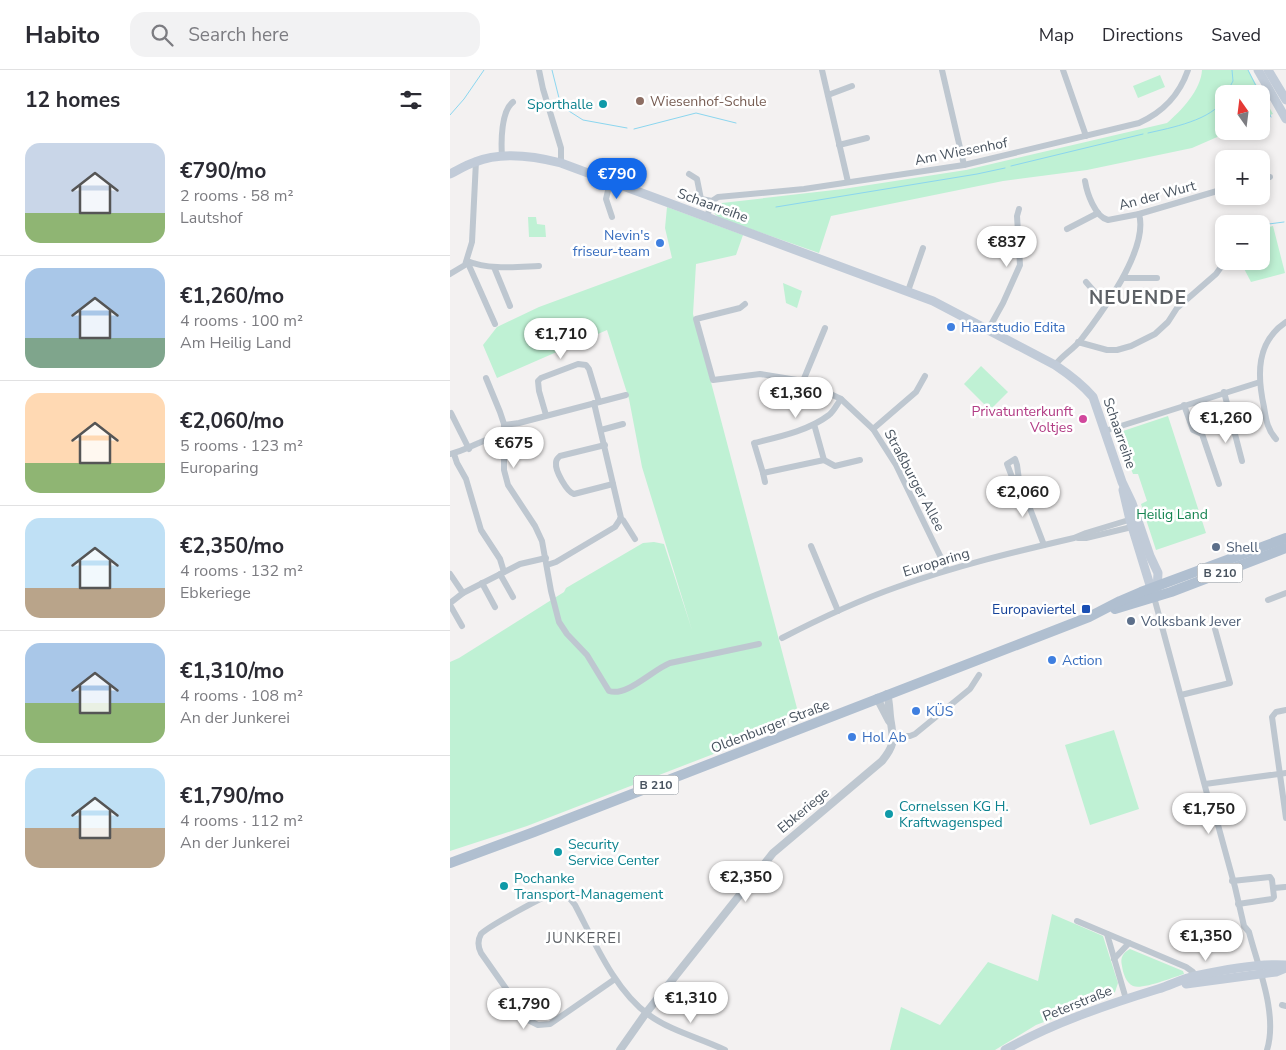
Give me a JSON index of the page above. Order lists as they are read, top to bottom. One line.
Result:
{"streets":{"main road":["Schaarreihe","B 210","Oldenburger Straße","Peterstraße"],"street":["Am Wiesenhof","An der Wurt","Straßburger Allee","Europaring","Ebkeriege"]},"crossings":[["Schaarreihe","Europaring"],["Schaarreihe","B 210"],["Schaarreihe","Oldenburger Straße"],["Straßburger Allee","Europaring"],["B 210","Oldenburger Straße"]],"districts":["NEUENDE","JUNKEREI"],"parks":["Heilig Land"],"places":{"other":["Wiesenhof-Schule","Sporthalle","Nevin's friseur-team","Haarstudio Edita","Privatunterkunft Voltjes","Shell","Volksbank Jever","Action","KÜS","Hol Ab","Cornelssen KG H. Kraftwagensped","Security Service Center","Pochanke Transport-Management"],"transit":["Europaviertel"]},"north":"top","page":{"header":"Habito","search":"Search here","nav":["Map","Directions","Saved"],"heading":"12 homes","map_buttons":["+","−"],"list":[{"name":"€790/mo","note":"2 rooms · 58 m² · Lautshof"},{"name":"€1,260/mo","note":"4 rooms · 100 m² · Am Heilig Land"},{"name":"€2,060/mo","note":"5 rooms · 123 m² · Europaring"},{"name":"€2,350/mo","note":"4 rooms · 132 m² · Ebkeriege"},{"name":"€1,310/mo","note":"4 rooms · 108 m² · An der Junkerei"},{"name":"€1,790/mo","note":"4 rooms · 112 m² · An der Junkerei"}],"price":["€790","€837","€1,710","€1,360","€1,260","€675","€2,060","€1,750","€2,350","€1,350","€1,310","€1,790"]}}
